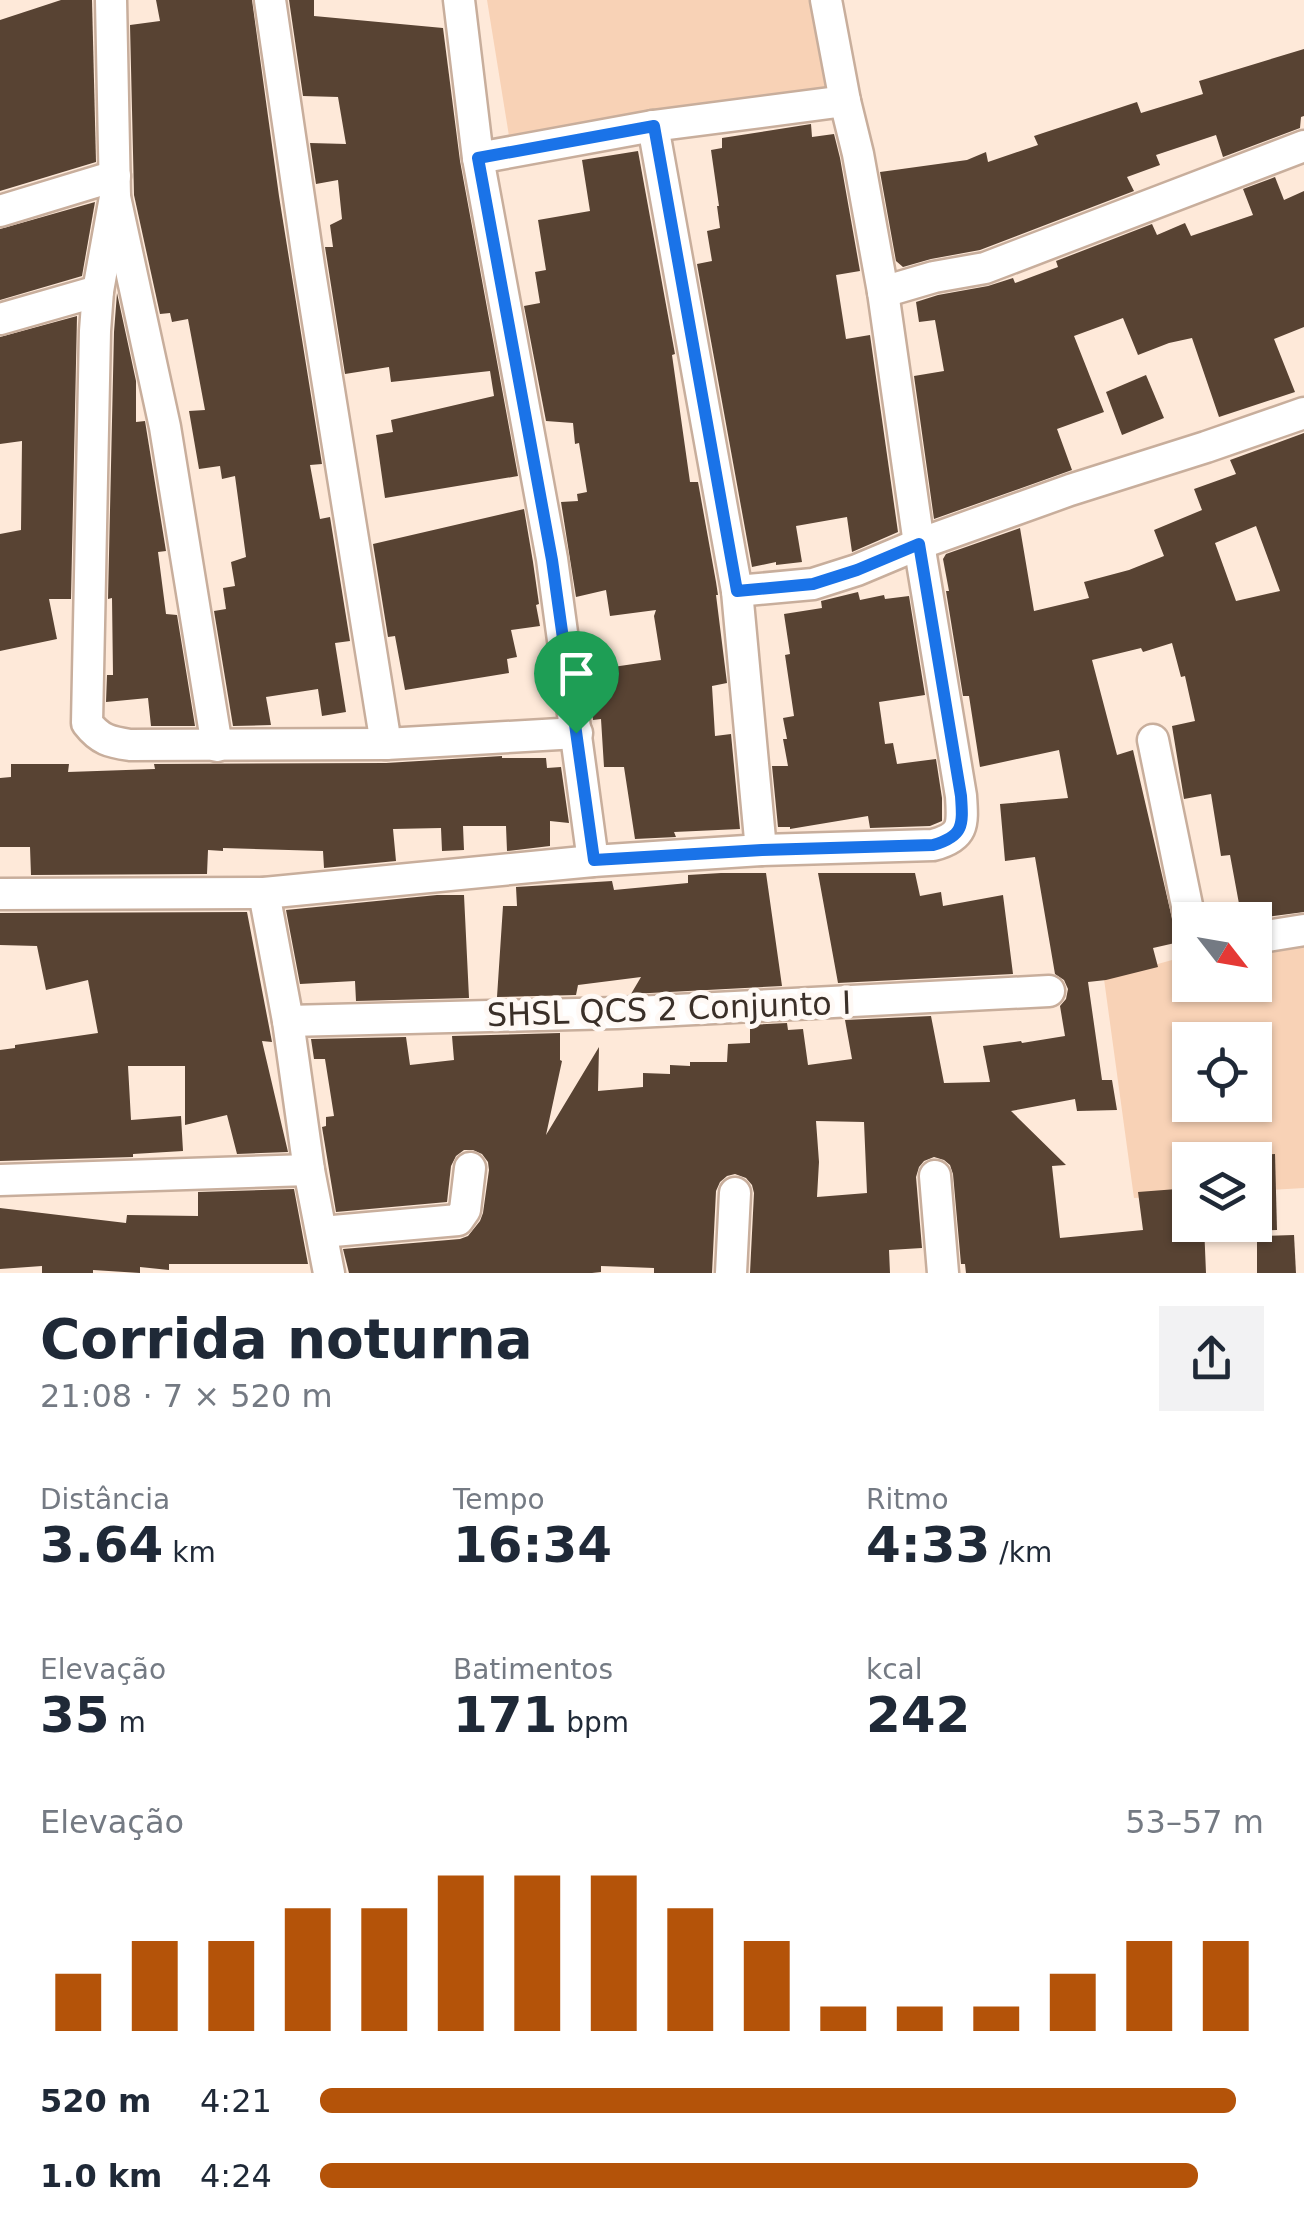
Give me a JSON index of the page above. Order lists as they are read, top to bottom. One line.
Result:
{"streets":{"street":["SHSL QCS 2 Conjunto I"]},"north":"bottom right","page":{"heading":["Corrida noturna","21:08 · 7 × 520 m"],"stats":[["Distância","3.64 km"],["Tempo","16:34"],["Ritmo","4:33 /km"],["Elevação","35 m"],["Batimentos","171 bpm"],["kcal","242"]],"chart":["Elevação","53–57 m"],"list":[{"name":"520 m","note":"4:21"},{"name":"1.0 km","note":"4:24"}]}}
